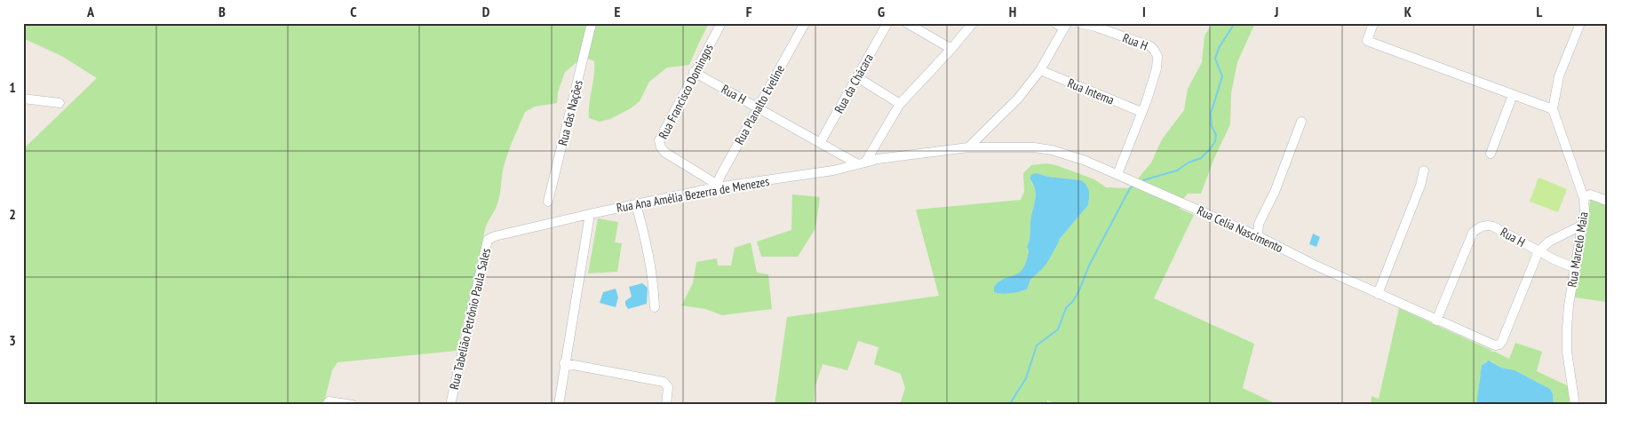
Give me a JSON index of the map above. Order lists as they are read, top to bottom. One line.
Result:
{"streets":{"street":["Rua H","Rua da Chácara","Rua Francisco Domingos","Rua Intema","Rua Planalto Eveline","Rua das Nações","Rua Ana Amélia Bezerra de Menezes","Rua Celia Nascimento","Rua Marcelo Maia","Rua Tabelião Petrônio Paula Sales"]},"crossings":[["Rua H","Rua da Chácara"],["Rua H","Rua Francisco Domingos"],["Rua H","Rua Intema"],["Rua H","Rua Planalto Eveline"],["Rua H","Rua Ana Amélia Bezerra de Menezes"],["Rua H","Rua Celia Nascimento"],["Rua H","Rua Marcelo Maia"],["Rua Francisco Domingos","Rua Planalto Eveline"],["Rua Francisco Domingos","Rua Ana Amélia Bezerra de Menezes"],["Rua Planalto Eveline","Rua Ana Amélia Bezerra de Menezes"],["Rua Ana Amélia Bezerra de Menezes","Rua Celia Nascimento"],["Rua Ana Amélia Bezerra de Menezes","Rua Tabelião Petrônio Paula Sales"]],"grid":{"columns":["A","B","C","D","E","F","G","H","I","J","K","L"],"rows":["1","2","3"]}}
